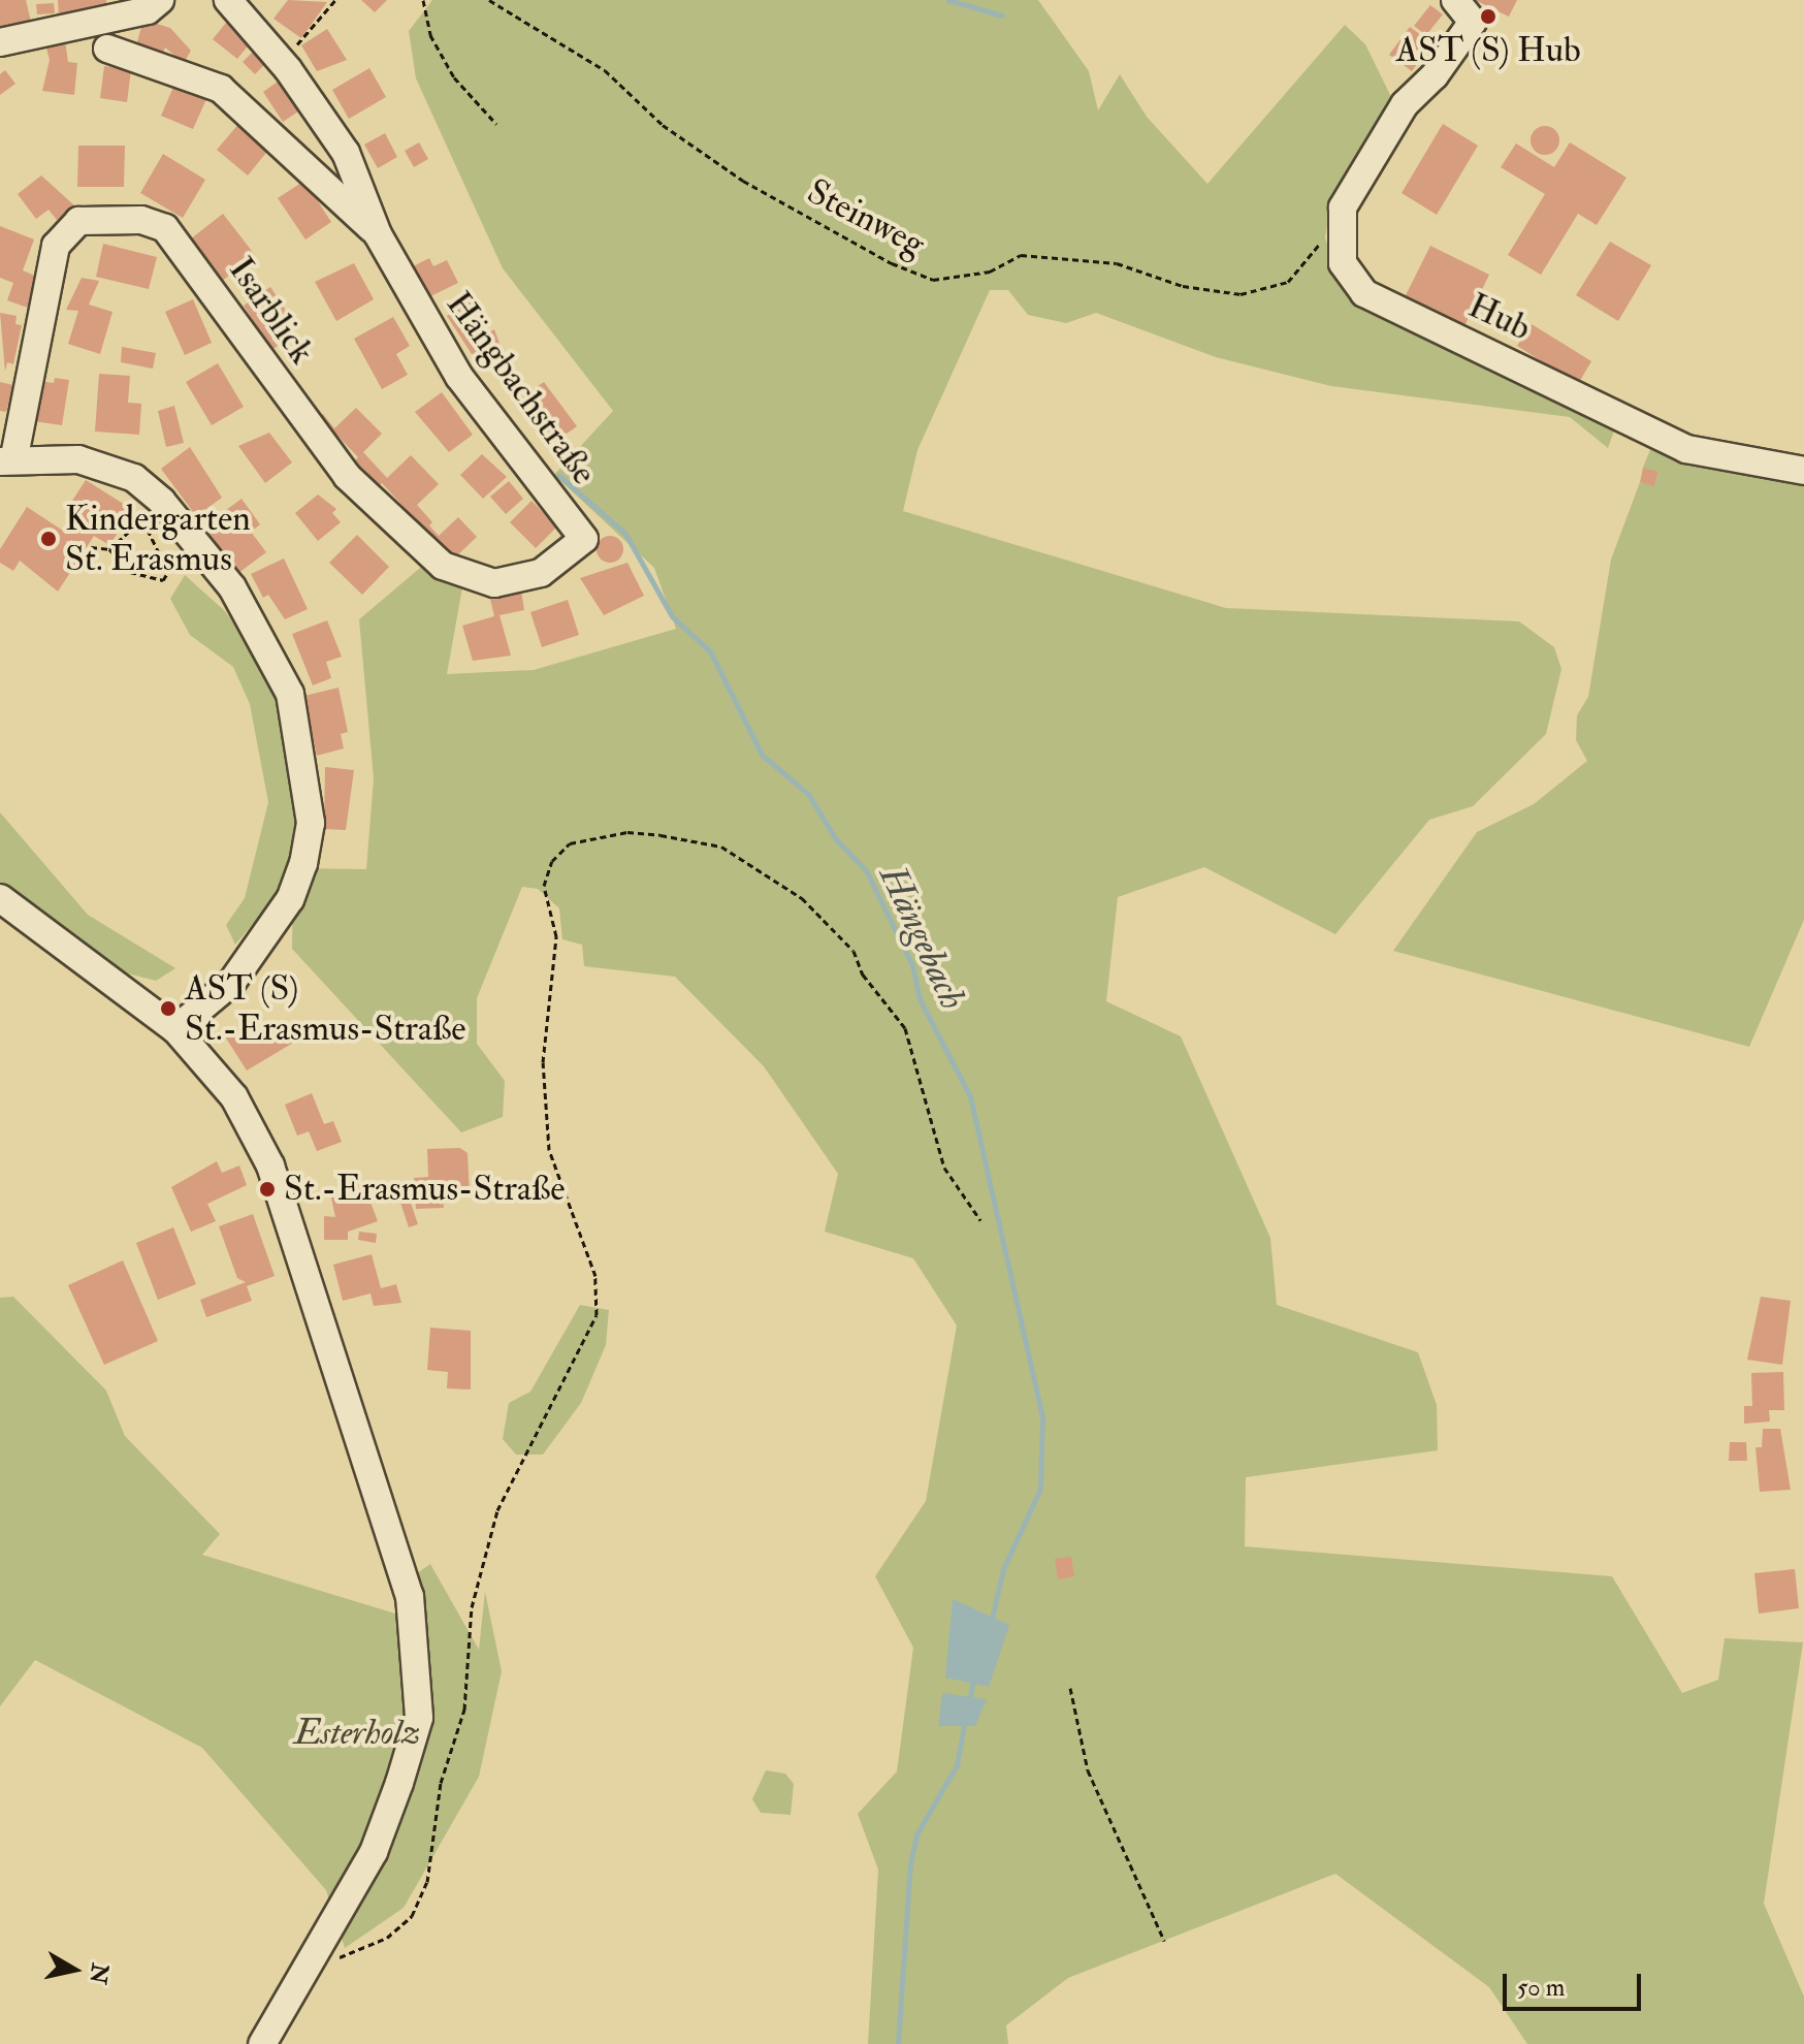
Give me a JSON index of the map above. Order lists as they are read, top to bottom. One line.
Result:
{"streets":{"street":["Isarblick","Hub","Hängbachstraße"],"path":["Steinweg"]},"crossings":[["Steinweg","Hub"],["Isarblick","Hängbachstraße"]],"water":["Hängebach"],"parks":["Esterholz"],"places":["AST (S) Hub","Kindergarten St. Erasmus","AST (S) St.-Erasmus-Straße","St.-Erasmus-Straße"],"scale_bar":"50 m","north":"right"}
